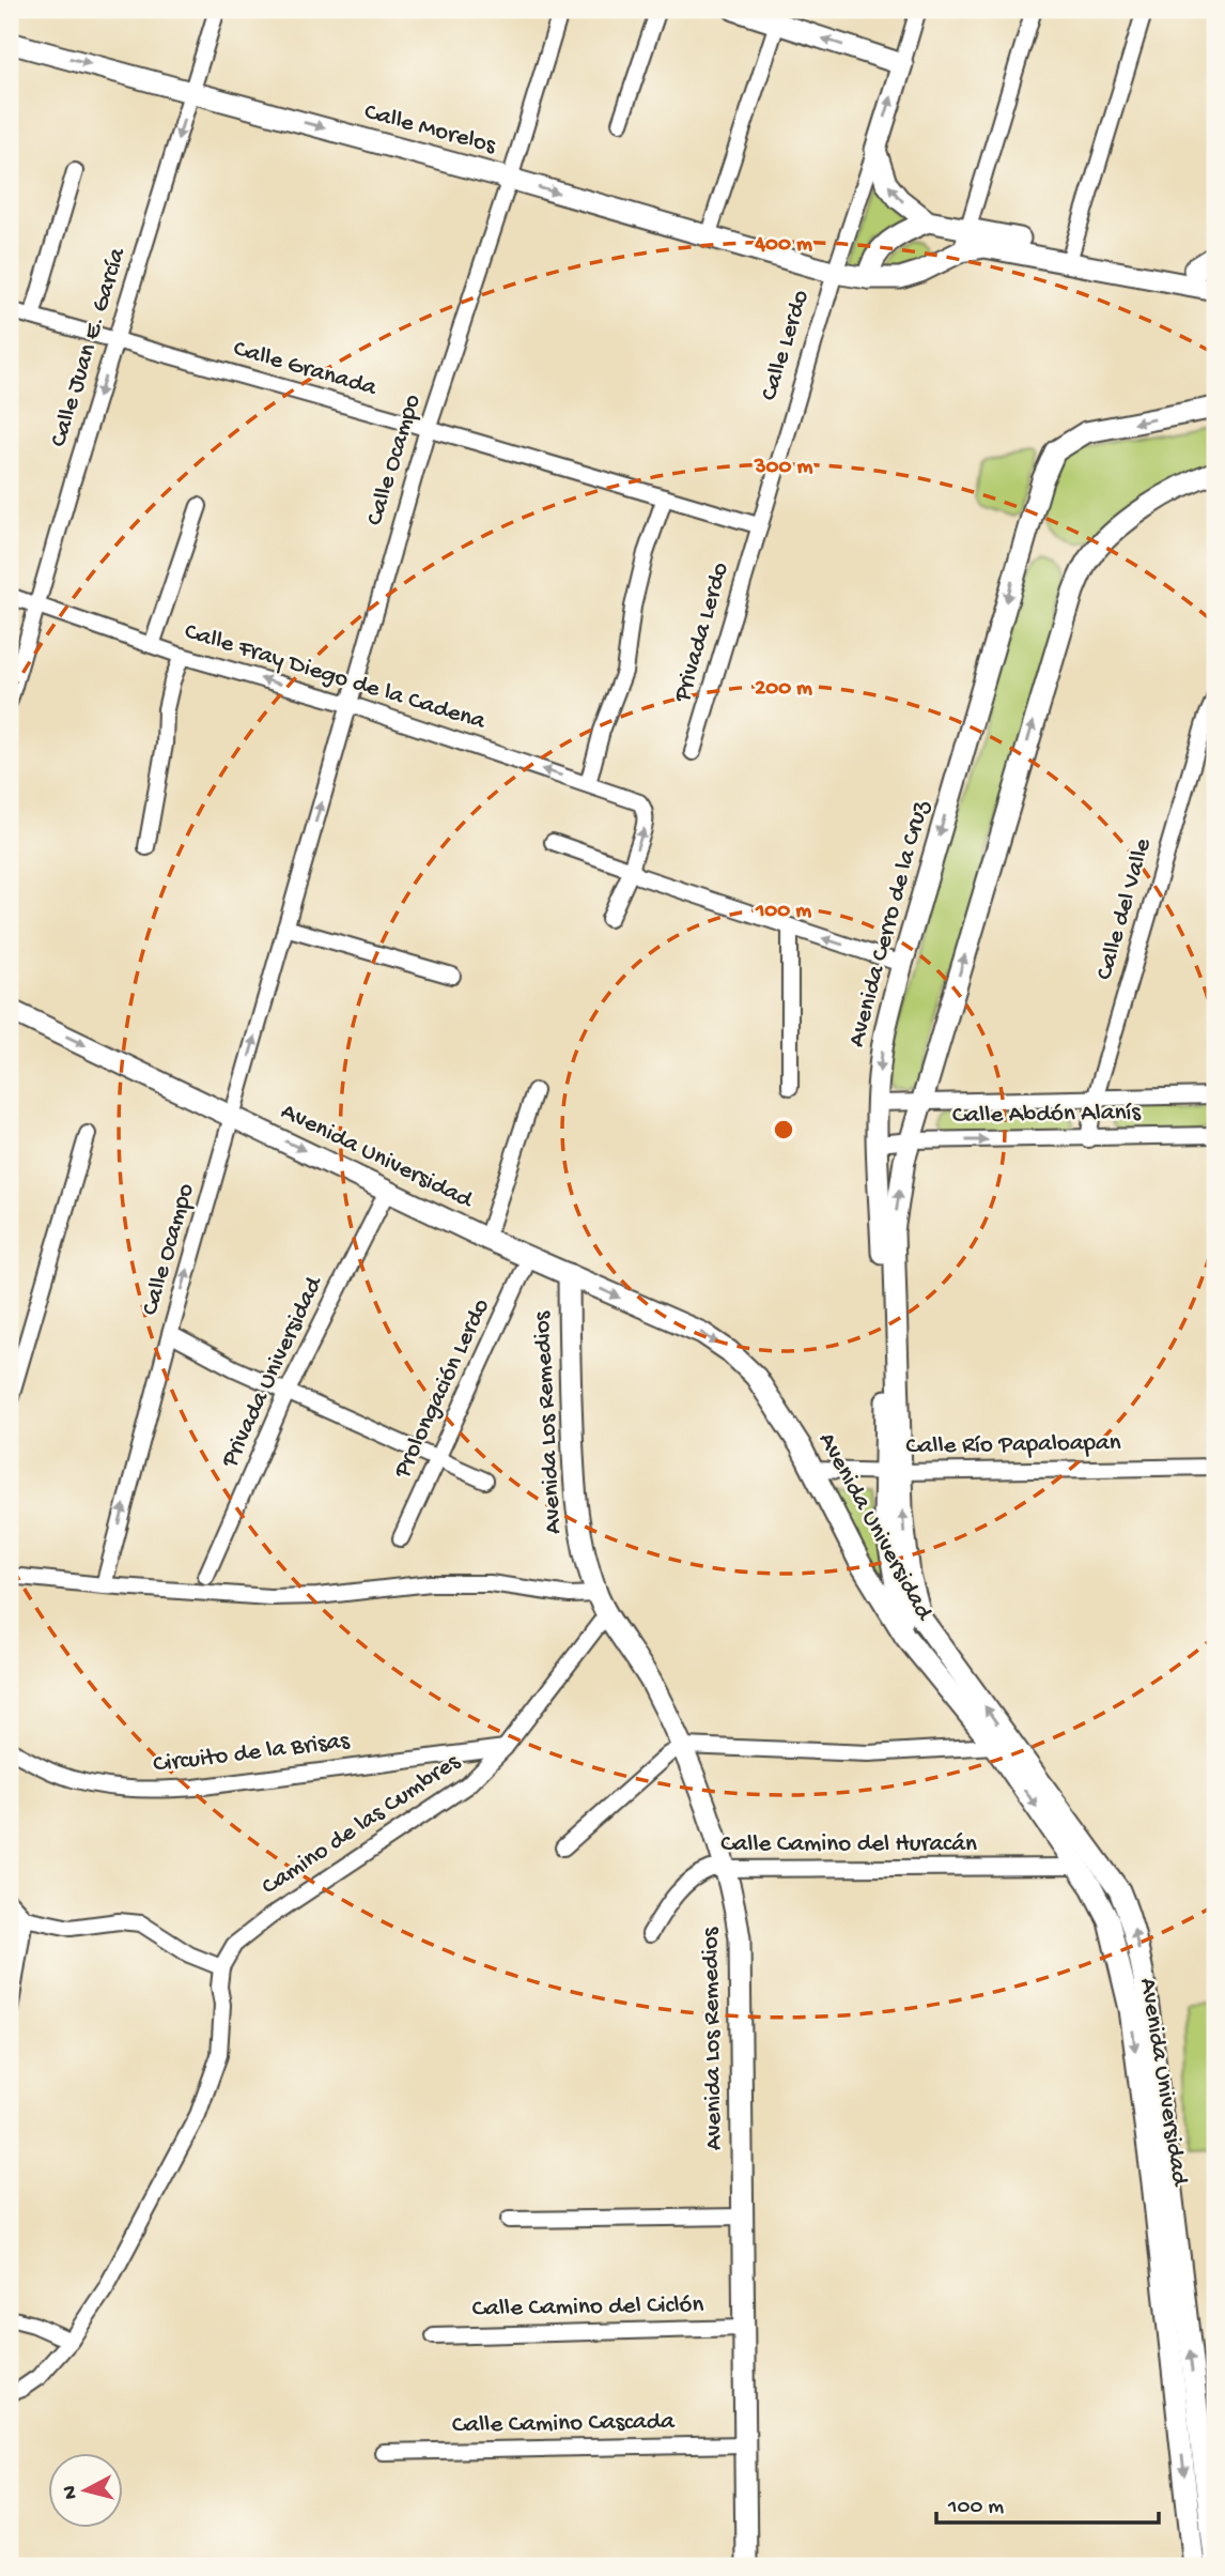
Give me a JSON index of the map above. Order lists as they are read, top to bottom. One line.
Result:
{"streets":{"street":["Calle Morelos","Calle Lerdo","Calle Juan E. García","Calle Granada","Calle Ocampo","Privada Lerdo","Calle Fray Diego de la Cadena","Calle del Valle","Avenida Cerro de la Cruz","Calle Abdón Alanís","Avenida Universidad","Privada Universidad","Prolongación Lerdo","Avenida Los Remedios","Calle Río Papaloapan","Circuito de la Brisas","Camino de las Cumbres","Calle Camino del Huracán","Calle Camino del Ciclón","Calle Camino Cascada"]},"crossings":[["Calle Morelos","Calle Lerdo"],["Calle Morelos","Calle Juan E. García"],["Calle Morelos","Calle Ocampo"],["Calle Lerdo","Calle Granada"],["Calle Lerdo","Privada Lerdo"],["Calle Juan E. García","Calle Granada"],["Calle Juan E. García","Calle Fray Diego de la Cadena"],["Calle Granada","Calle Ocampo"],["Calle Granada","Privada Lerdo"],["Calle Ocampo","Calle Fray Diego de la Cadena"],["Calle Ocampo","Avenida Universidad"],["Calle del Valle","Calle Abdón Alanís"],["Avenida Cerro de la Cruz","Calle Abdón Alanís"],["Avenida Cerro de la Cruz","Avenida Universidad"],["Avenida Cerro de la Cruz","Calle Río Papaloapan"],["Avenida Universidad","Privada Universidad"],["Avenida Universidad","Prolongación Lerdo"],["Avenida Universidad","Avenida Los Remedios"],["Avenida Universidad","Calle Río Papaloapan"],["Avenida Universidad","Calle Camino del Huracán"],["Avenida Los Remedios","Camino de las Cumbres"],["Avenida Los Remedios","Calle Camino del Huracán"],["Avenida Los Remedios","Calle Camino del Ciclón"],["Avenida Los Remedios","Calle Camino Cascada"],["Circuito de la Brisas","Camino de las Cumbres"]],"one_way":["Calle Morelos","Calle Ocampo","Calle Fray Diego de la Cadena"],"scale_bar":"100 m","north":"left","rings":["400 m","300 m","200 m","100 m"]}
